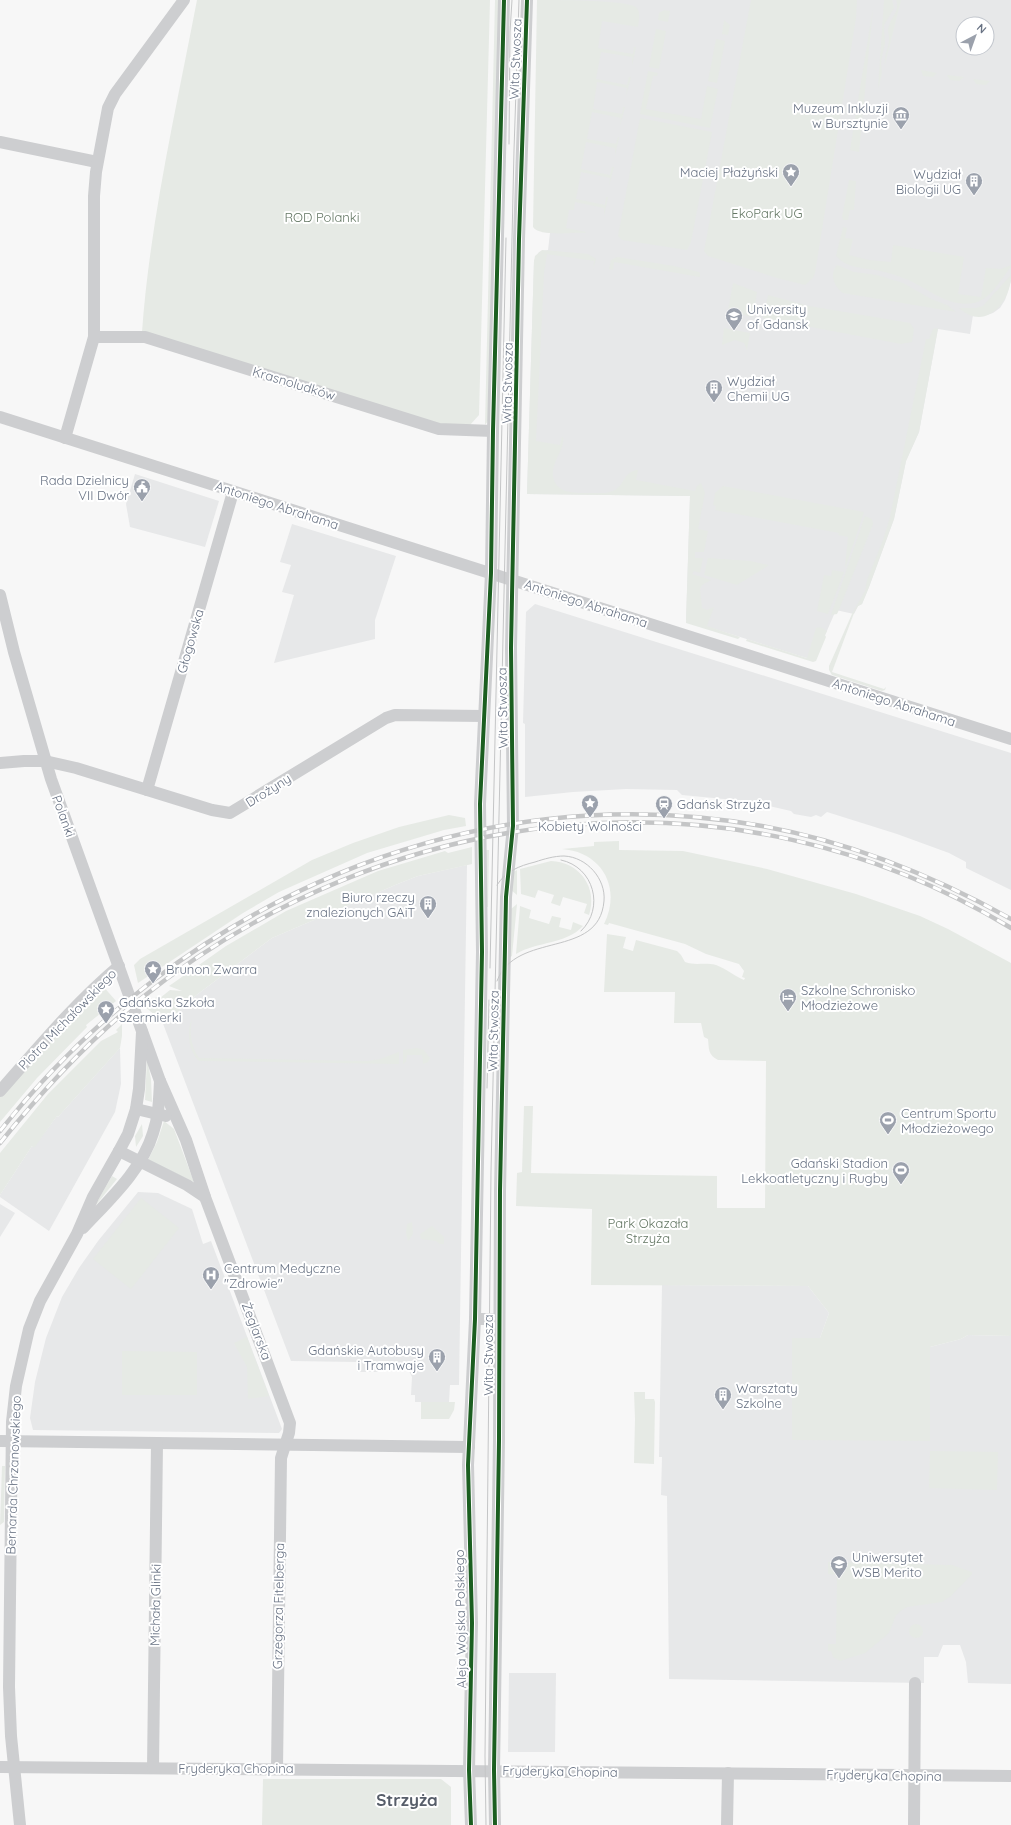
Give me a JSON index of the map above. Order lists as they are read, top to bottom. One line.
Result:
{"streets":{"street":["Wita Stwosza","Krasnoludków","Antoniego Abrahama","Głogowska","Drożyny","Polanki","Piotra Michałowskiego","Żeglarska","Bernarda Chrzanowskiego","Michała Glinki","Grzegorza Fitelberga","Aleja Wojska Polskiego","Fryderyka Chopina"]},"crossings":[["Wita Stwosza","Krasnoludków"],["Wita Stwosza","Antoniego Abrahama"],["Wita Stwosza","Drożyny"],["Wita Stwosza","Aleja Wojska Polskiego"],["Wita Stwosza","Fryderyka Chopina"],["Antoniego Abrahama","Głogowska"],["Głogowska","Drożyny"],["Drożyny","Polanki"],["Polanki","Piotra Michałowskiego"],["Polanki","Bernarda Chrzanowskiego"],["Żeglarska","Bernarda Chrzanowskiego"],["Żeglarska","Grzegorza Fitelberga"],["Bernarda Chrzanowskiego","Fryderyka Chopina"],["Michała Glinki","Fryderyka Chopina"],["Grzegorza Fitelberga","Fryderyka Chopina"],["Aleja Wojska Polskiego","Fryderyka Chopina"]],"districts":["Strzyża"],"parks":["EkoPark UG","ROD Polanki","Park Okazała Strzyża"],"places":{"museum":["Muzeum Inkluzji w Bursztynie"],"place":["Maciej Płażyński","Kobiety Wolności","Brunon Zwarra","Gdańska Szkoła Szermierki"],"building":["Wydział Biologii UG","Wydział Chemii UG","Biuro rzeczy znalezionych GAiT","Gdańskie Autobusy i Tramwaje","Warsztaty Szkolne"],"school or university":["University of Gdansk","Uniwersytet WSB Merito"],"public building":["Rada Dzielnicy VII Dwór"],"station":["Gdańsk Strzyża"],"hotel":["Szkolne Schronisko Młodzieżowe"],"sports":["Centrum Sportu Młodzieżowego","Gdański Stadion Lekkoatletyczny i Rugby"],"hospital":["Centrum Medyczne \"Zdrowie\""]},"north":"top right"}
